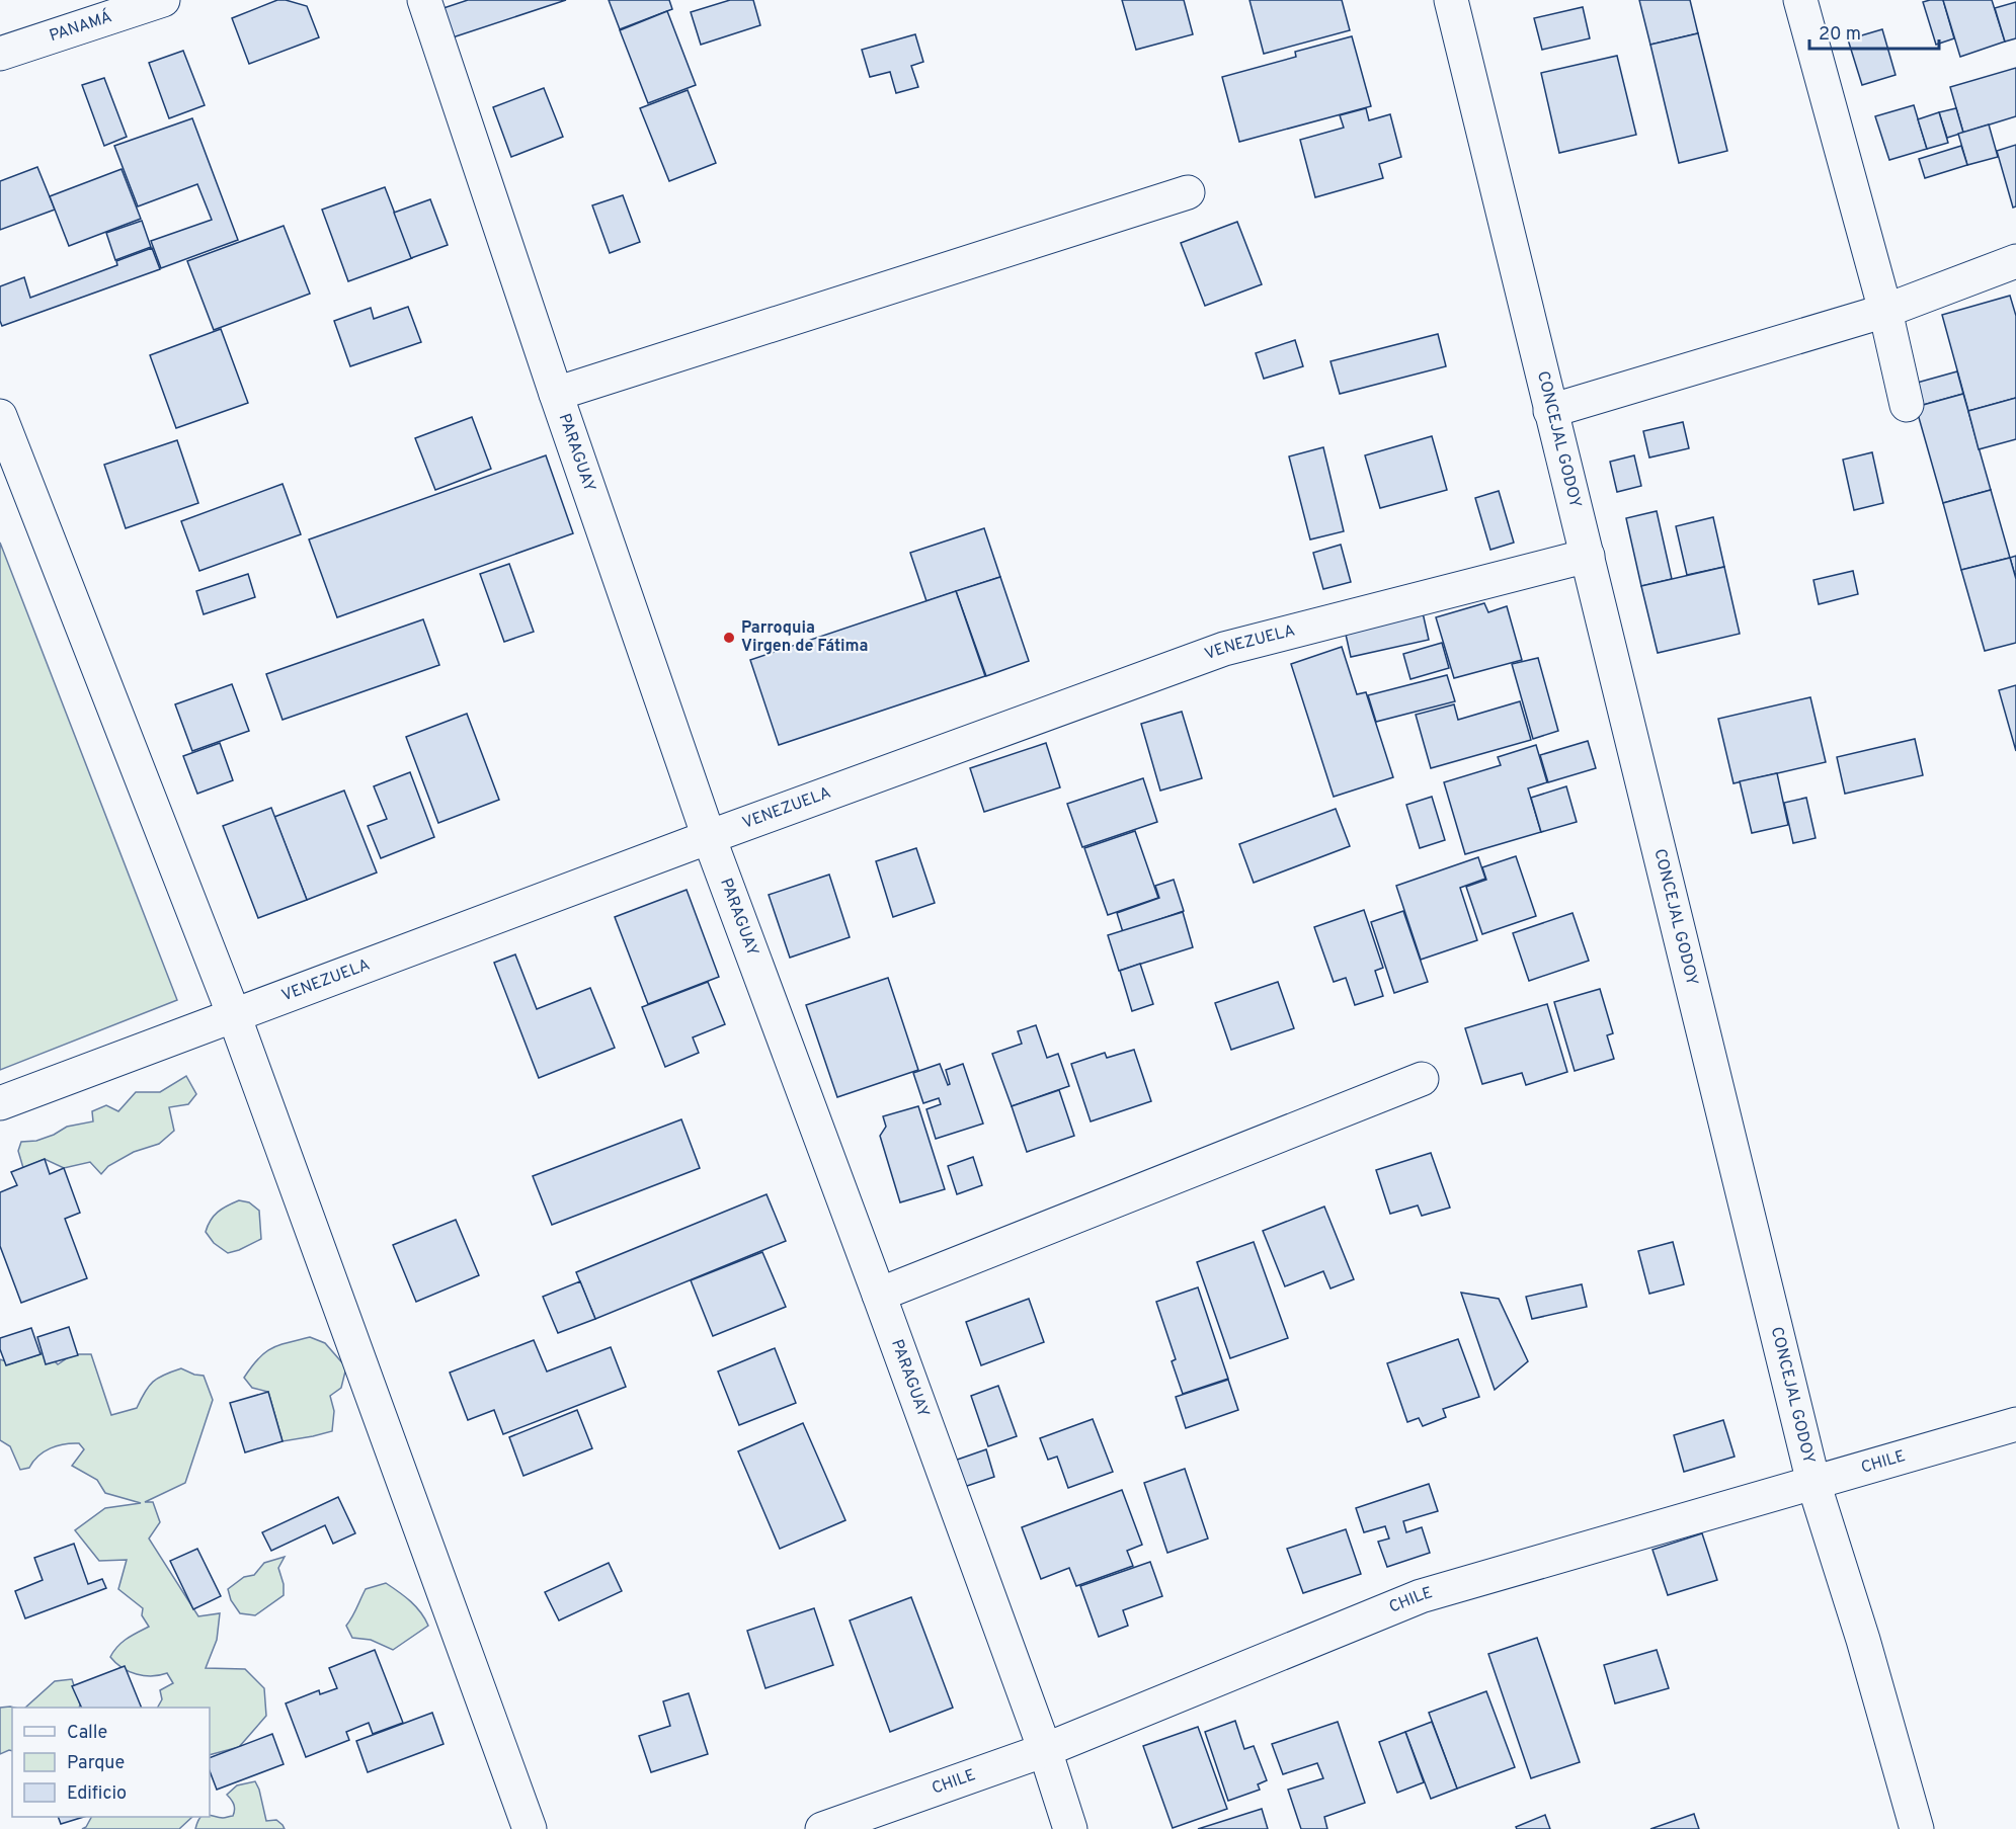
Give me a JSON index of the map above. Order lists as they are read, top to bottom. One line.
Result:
{"streets":{"street":["PANAMÁ","CONCEJAL GODOY","PARAGUAY","VENEZUELA","CHILE"]},"crossings":[["CONCEJAL GODOY","VENEZUELA"],["CONCEJAL GODOY","CHILE"],["PARAGUAY","VENEZUELA"],["PARAGUAY","CHILE"]],"places":["Parroquia Virgen de Fátima"],"legend":["Calle","Parque","Edificio"],"scale_bar":"20 m"}
